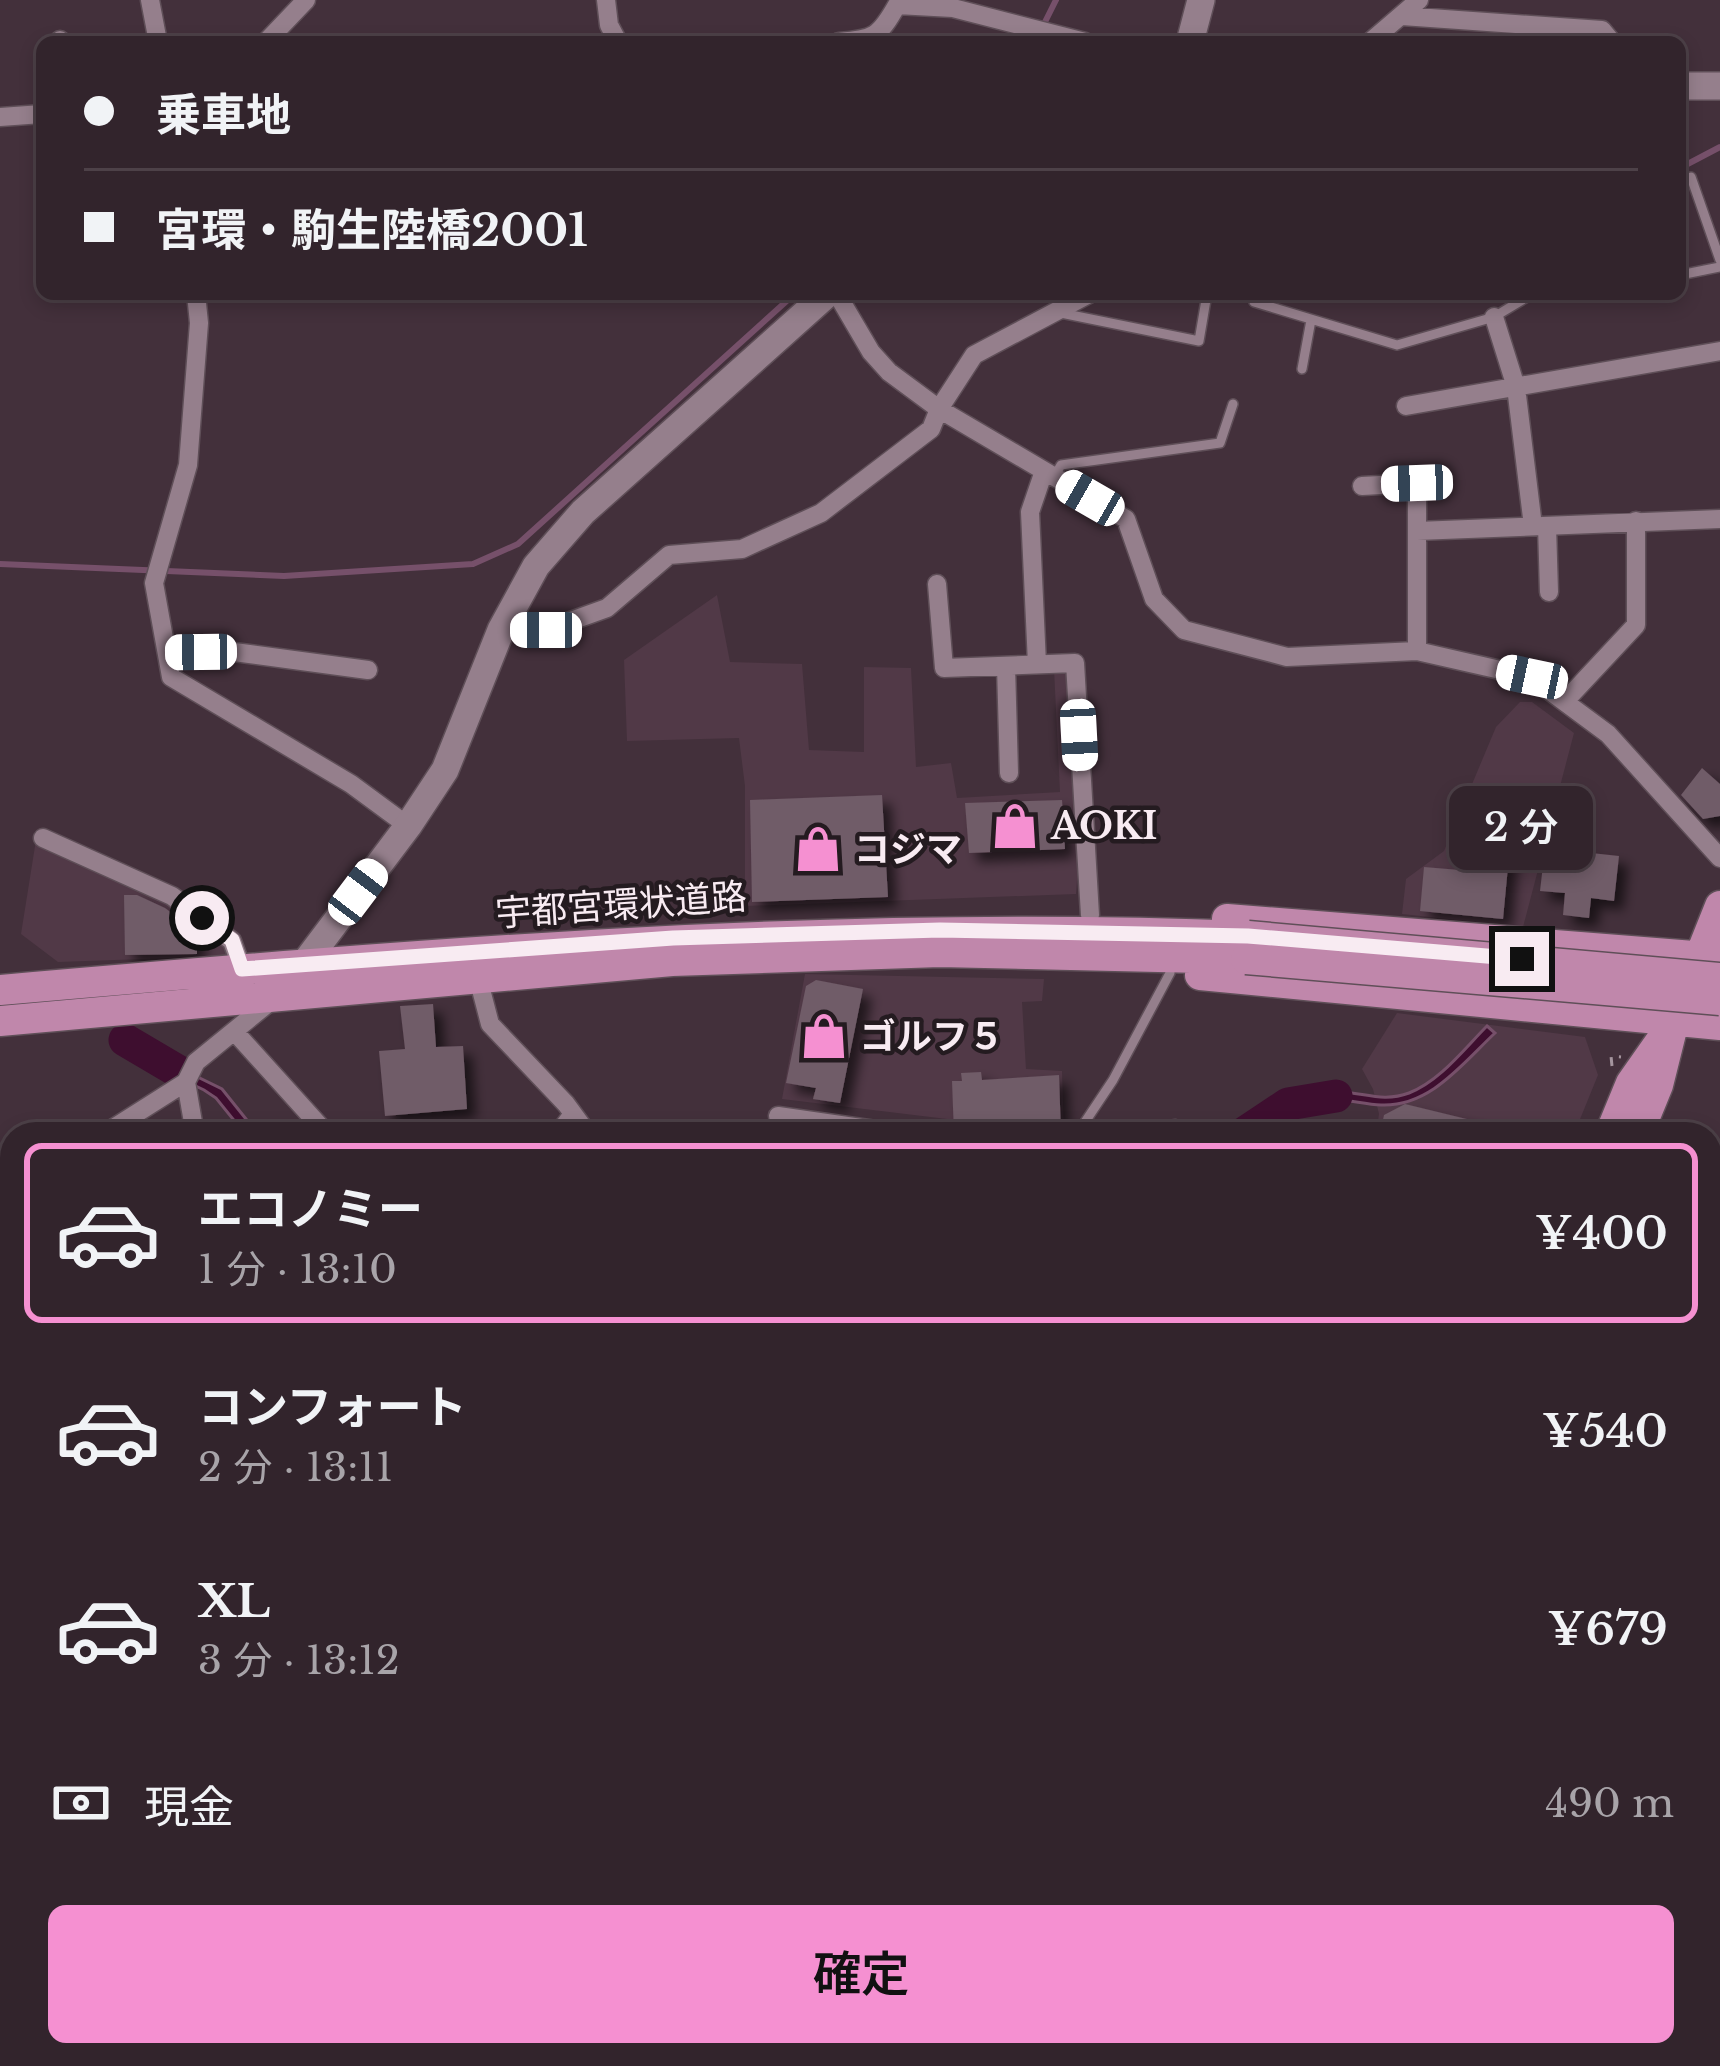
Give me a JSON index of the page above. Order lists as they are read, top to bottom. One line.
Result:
{"streets":{"main road":["宇都宮環状道路"]},"places":{"shop":["AOKI","コジマ","ゴルフ５"]},"page":{"banner":["乗車地","宮環・駒生陸橋2001"],"bubble":"2 分","list":[{"name":"エコノミー","note":"1 分 · 13:10","value":"¥400"},{"name":"コンフォート","note":"2 分 · 13:11","value":"¥540"},{"name":"XL","note":"3 分 · 13:12","value":"¥679"}],"pay":["現金","490 m"],"buttons":"確定"}}
